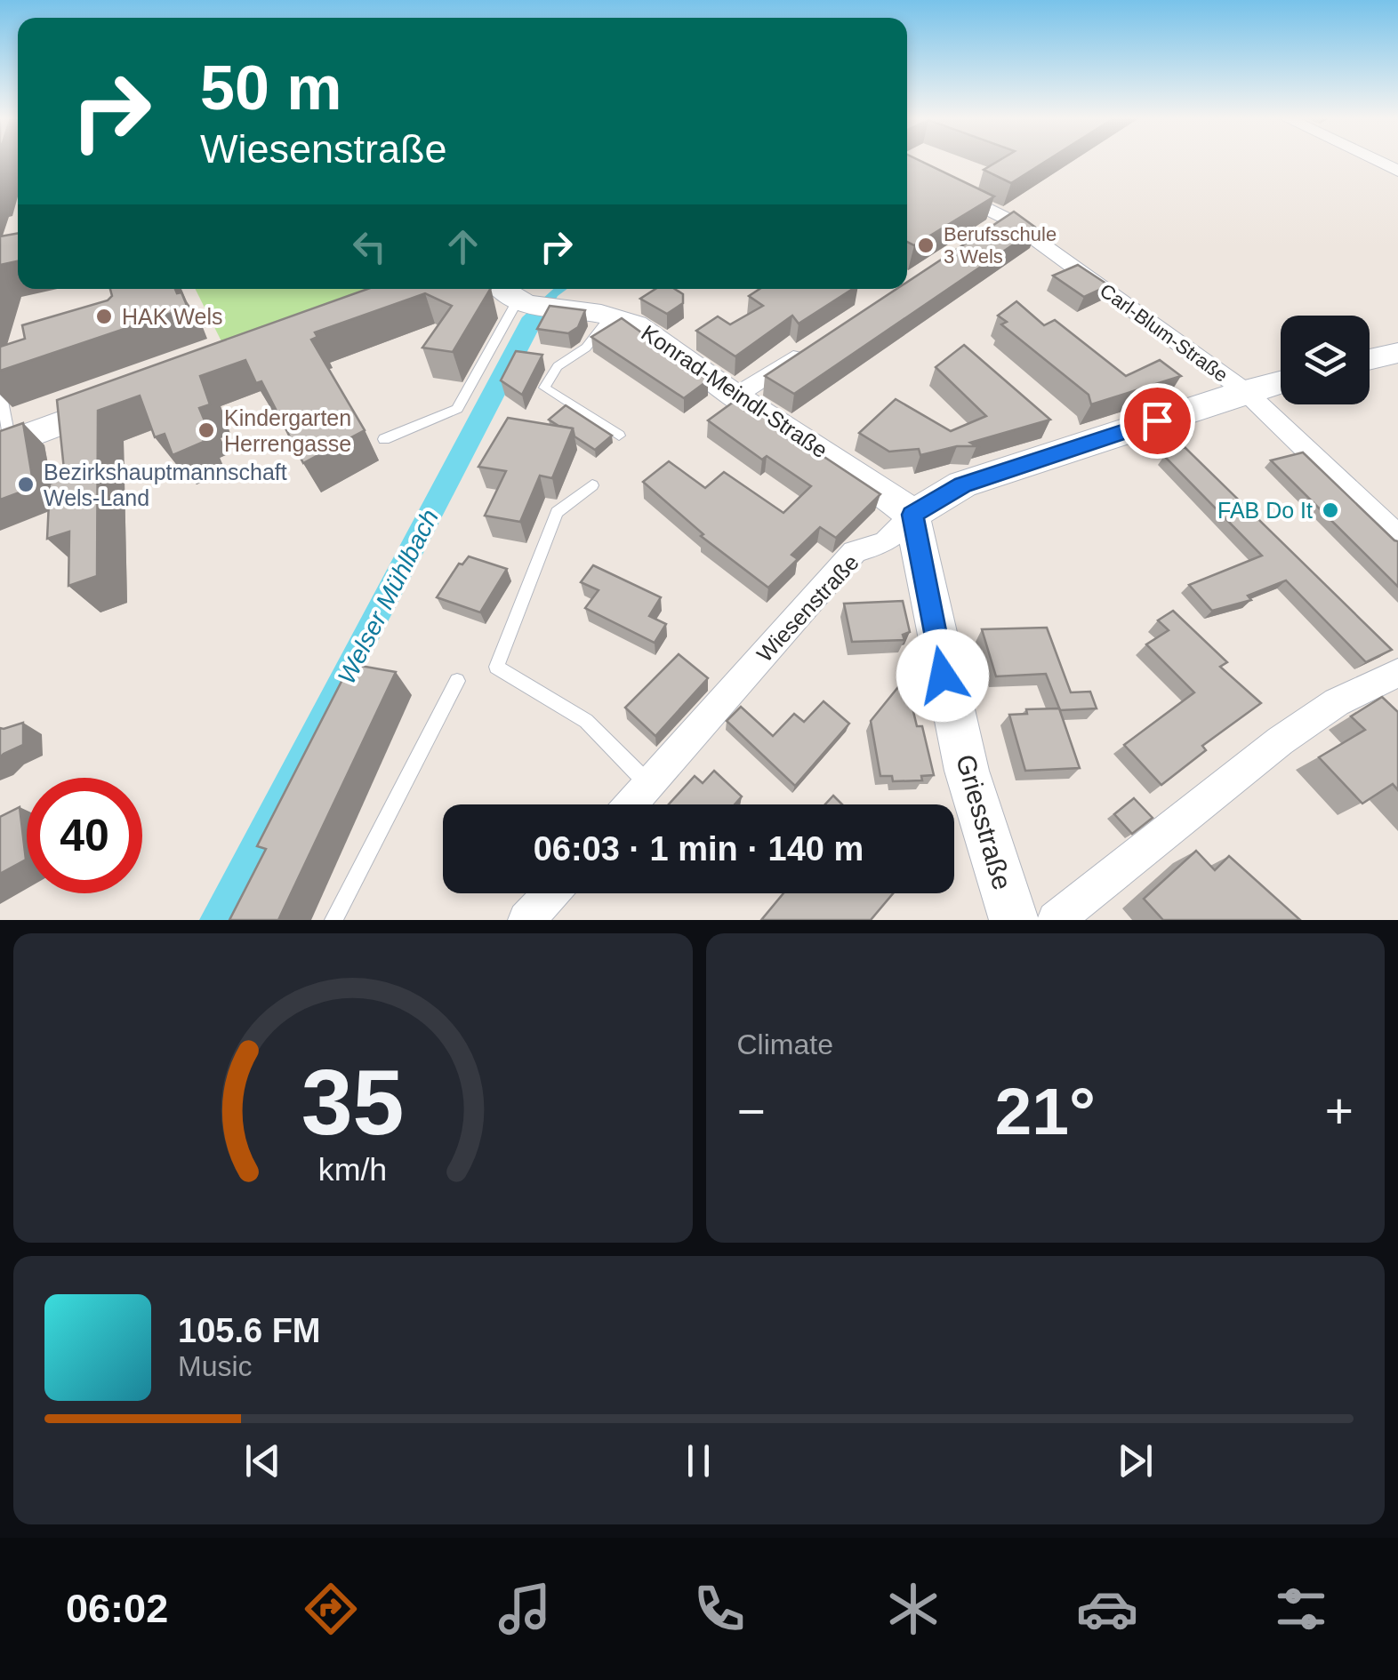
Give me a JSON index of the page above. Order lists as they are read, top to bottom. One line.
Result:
{"streets":{"street":["Carl-Blum-Straße","Konrad-Meindl-Straße","Wiesenstraße","Griesstraße"]},"crossings":[["Carl-Blum-Straße","Wiesenstraße"],["Konrad-Meindl-Straße","Wiesenstraße"],["Konrad-Meindl-Straße","Griesstraße"],["Wiesenstraße","Griesstraße"]],"water":["Welser Mühlbach"],"places":["Berufsschule 3 Wels","HAK Wels","Kindergarten Herrengasse","Bezirkshauptmannschaft Wels-Land","FAB Do It"],"page":{"turn":["50 m","Wiesenstraße"],"limit":"40","trip":"06:03 · 1 min · 140 m","tile":"Climate","heat":["−","21°","+"],"song":["105.6 FM","Music"],"tabs":"06:02","gauge":["35","km/h"]}}
